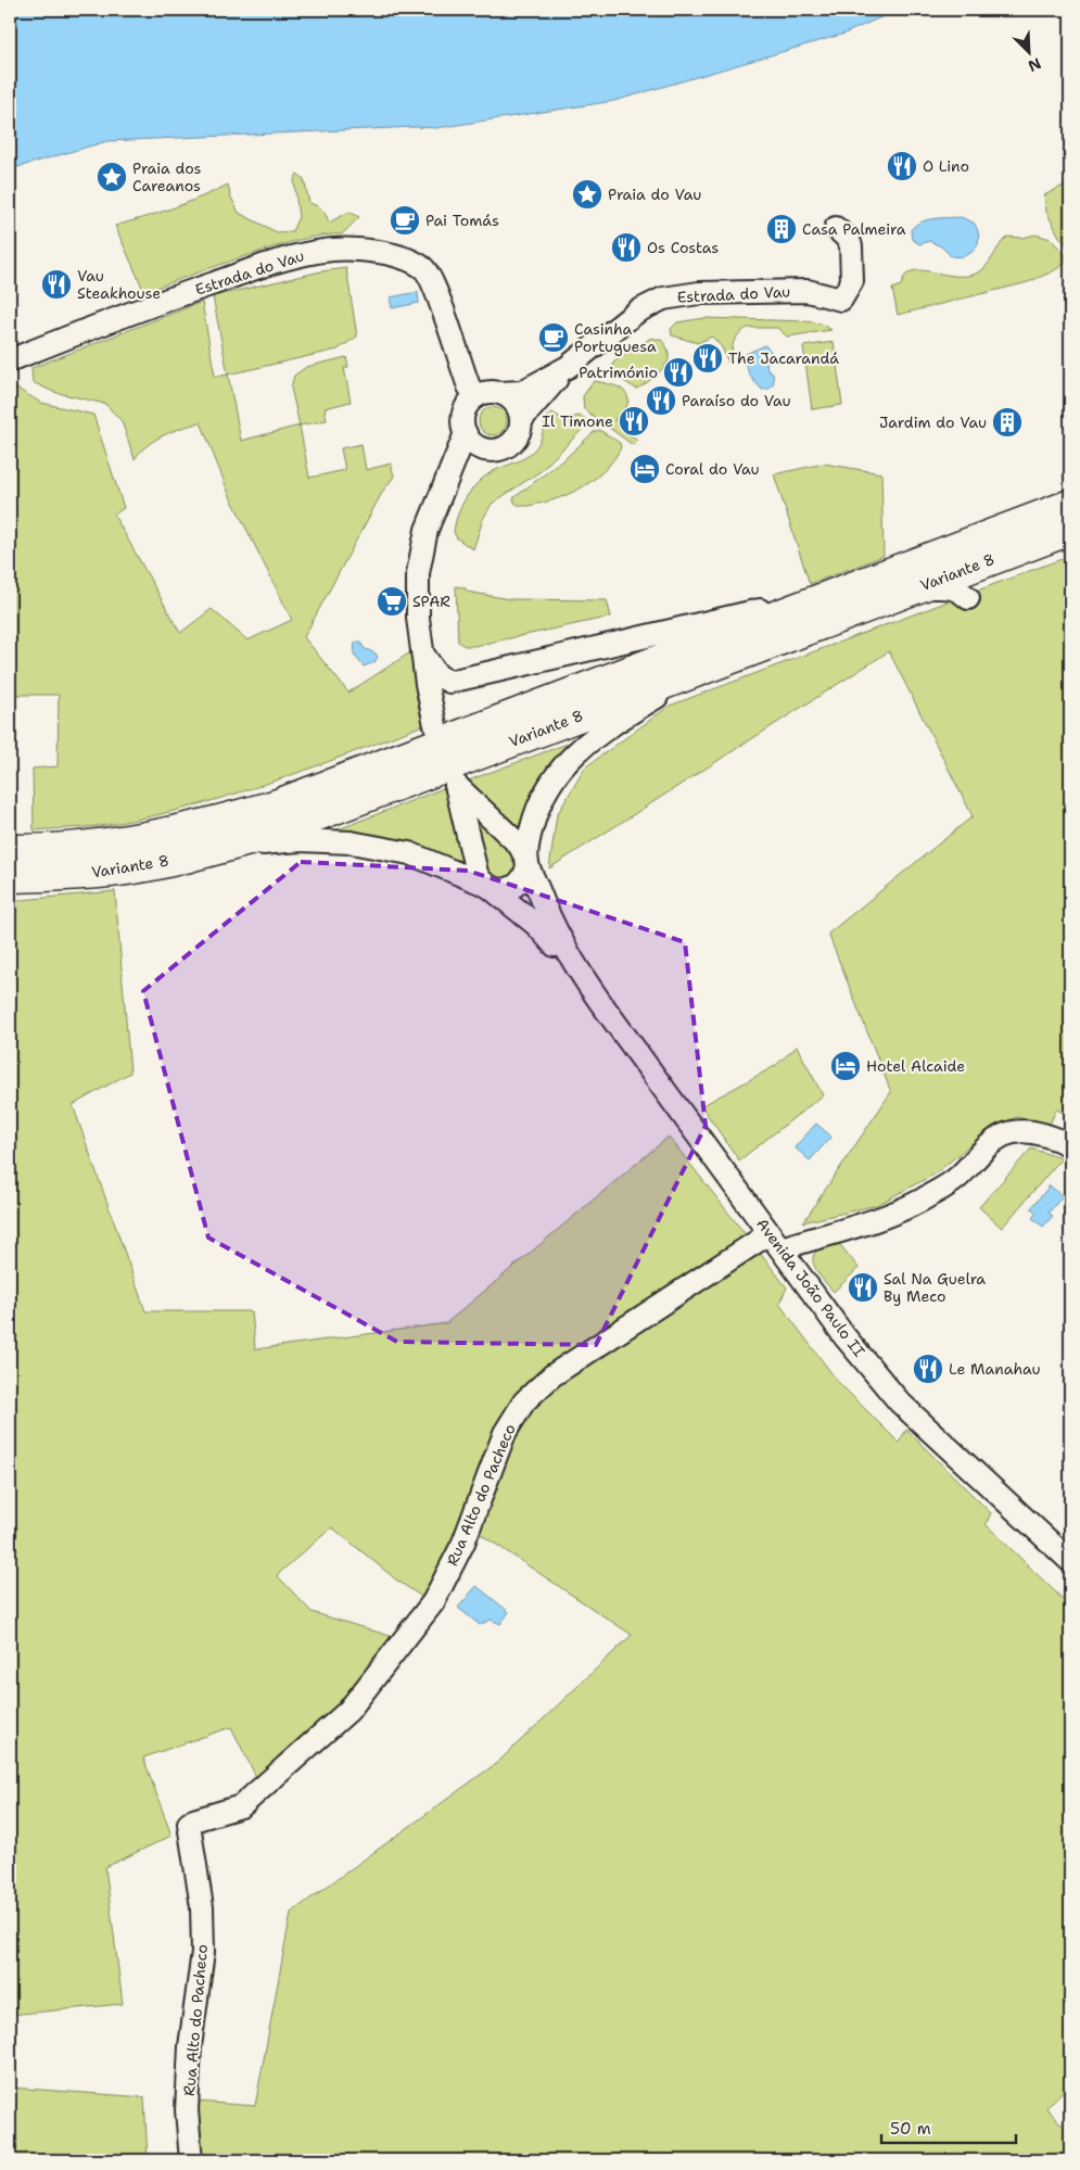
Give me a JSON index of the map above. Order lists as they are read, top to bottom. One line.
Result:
{"streets":{"main road":["Variante 8"],"street":["Estrada do Vau","Avenida João Paulo II","Rua Alto do Pacheco"]},"crossings":[["Avenida João Paulo II","Rua Alto do Pacheco"]],"places":{"restaurant":["O Lino","Os Costas","Vau Steakhouse","The Jacarandá","Património","Paraíso do Vau","Il Timone","Sal Na Guelra By Meco","Le Manahau"],"place":["Praia dos Careanos","Praia do Vau"],"cafe":["Pai Tomás","Casinha Portuguesa"],"building":["Casa Palmeira","Jardim do Vau"],"hotel":["Coral do Vau","Hotel Alcaide"],"supermarket":["SPAR"]},"scale_bar":"50 m","north":"bottom right"}
